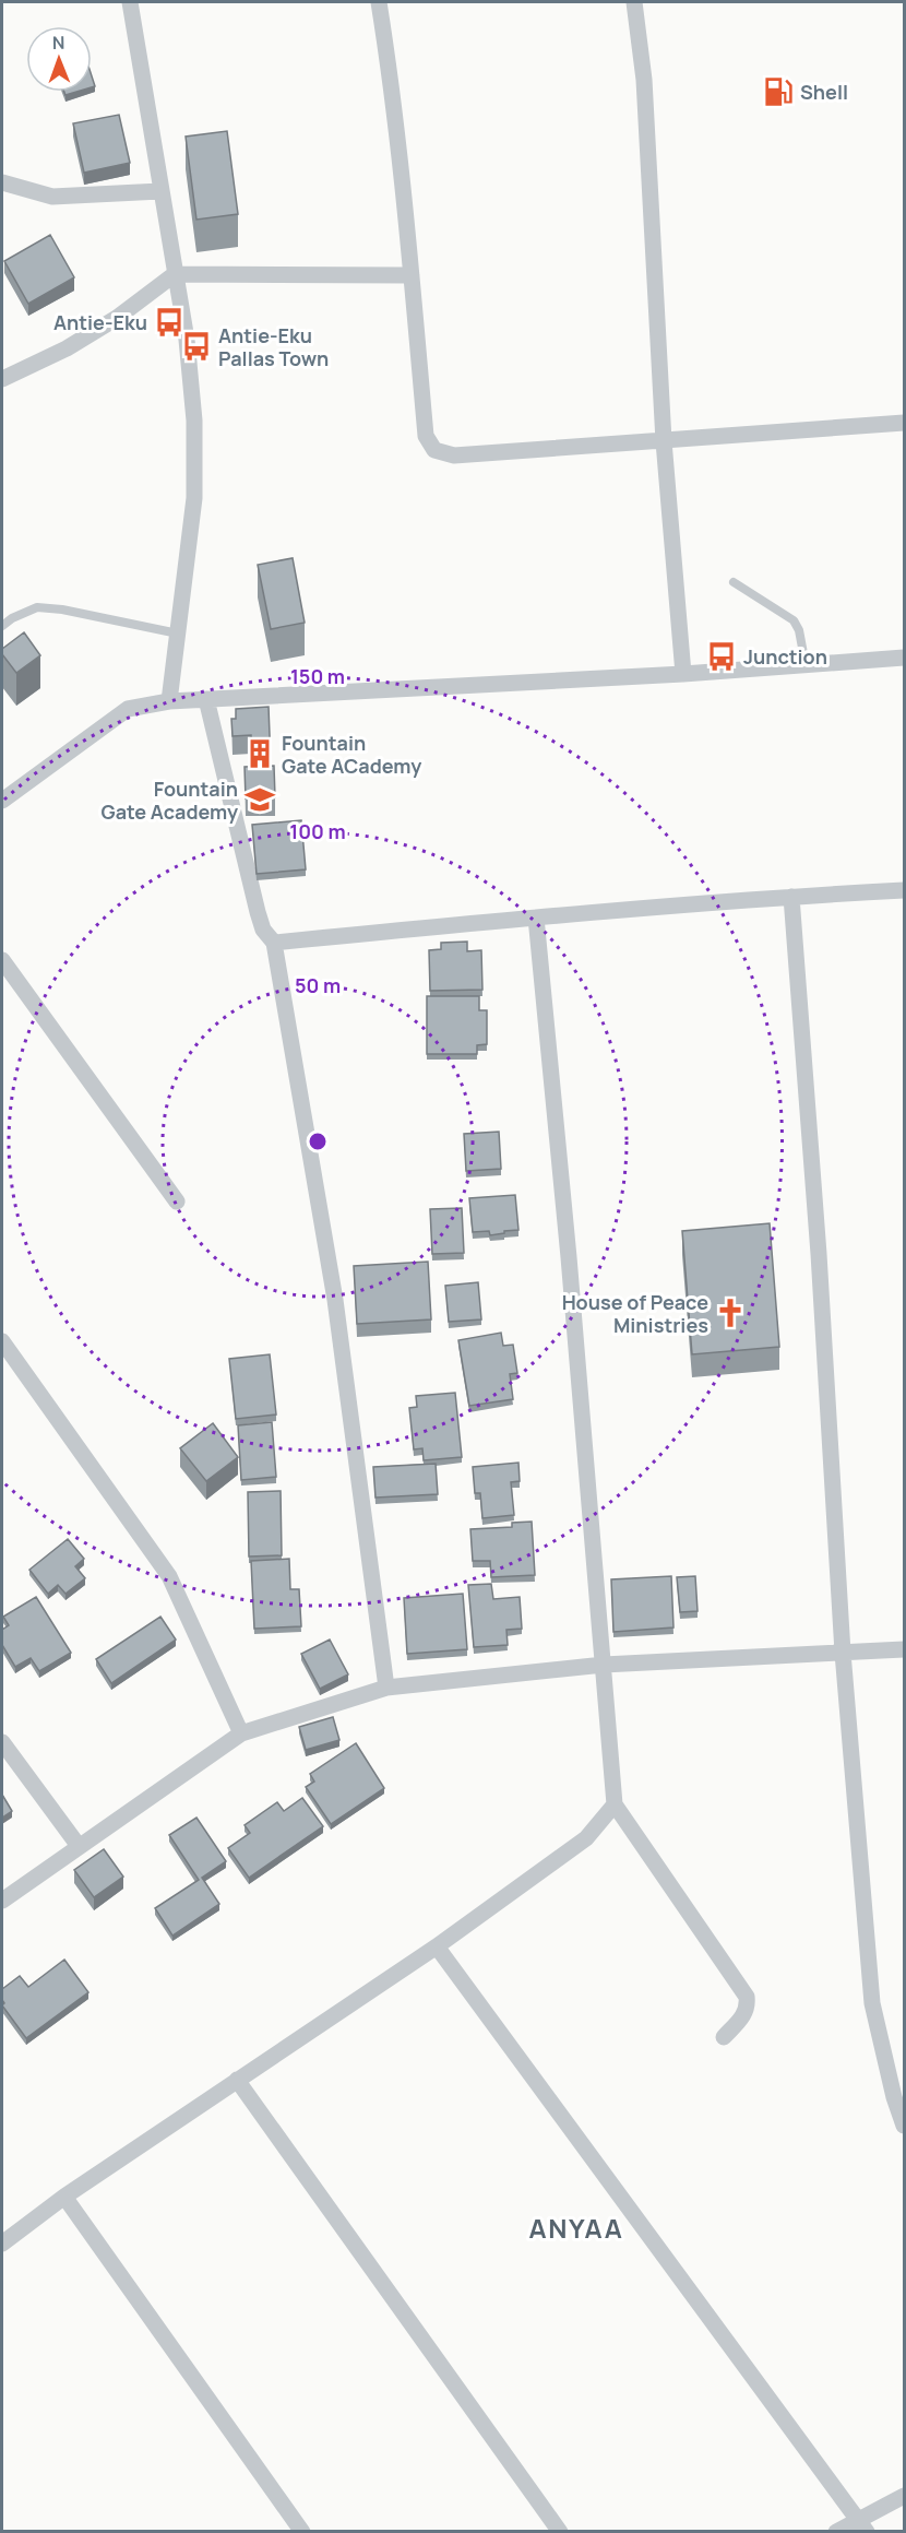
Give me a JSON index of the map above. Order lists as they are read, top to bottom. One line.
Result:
{"districts":["ANYAA"],"places":{"fuel station":["Shell"],"bus stop":["Antie-Eku","Antie-Eku Pallas Town","Junction"],"building":["Fountain Gate ACademy"],"school or university":["Fountain Gate Academy"],"church":["House of Peace Ministries"]},"north":"top","rings":["150 m","100 m","50 m"]}
